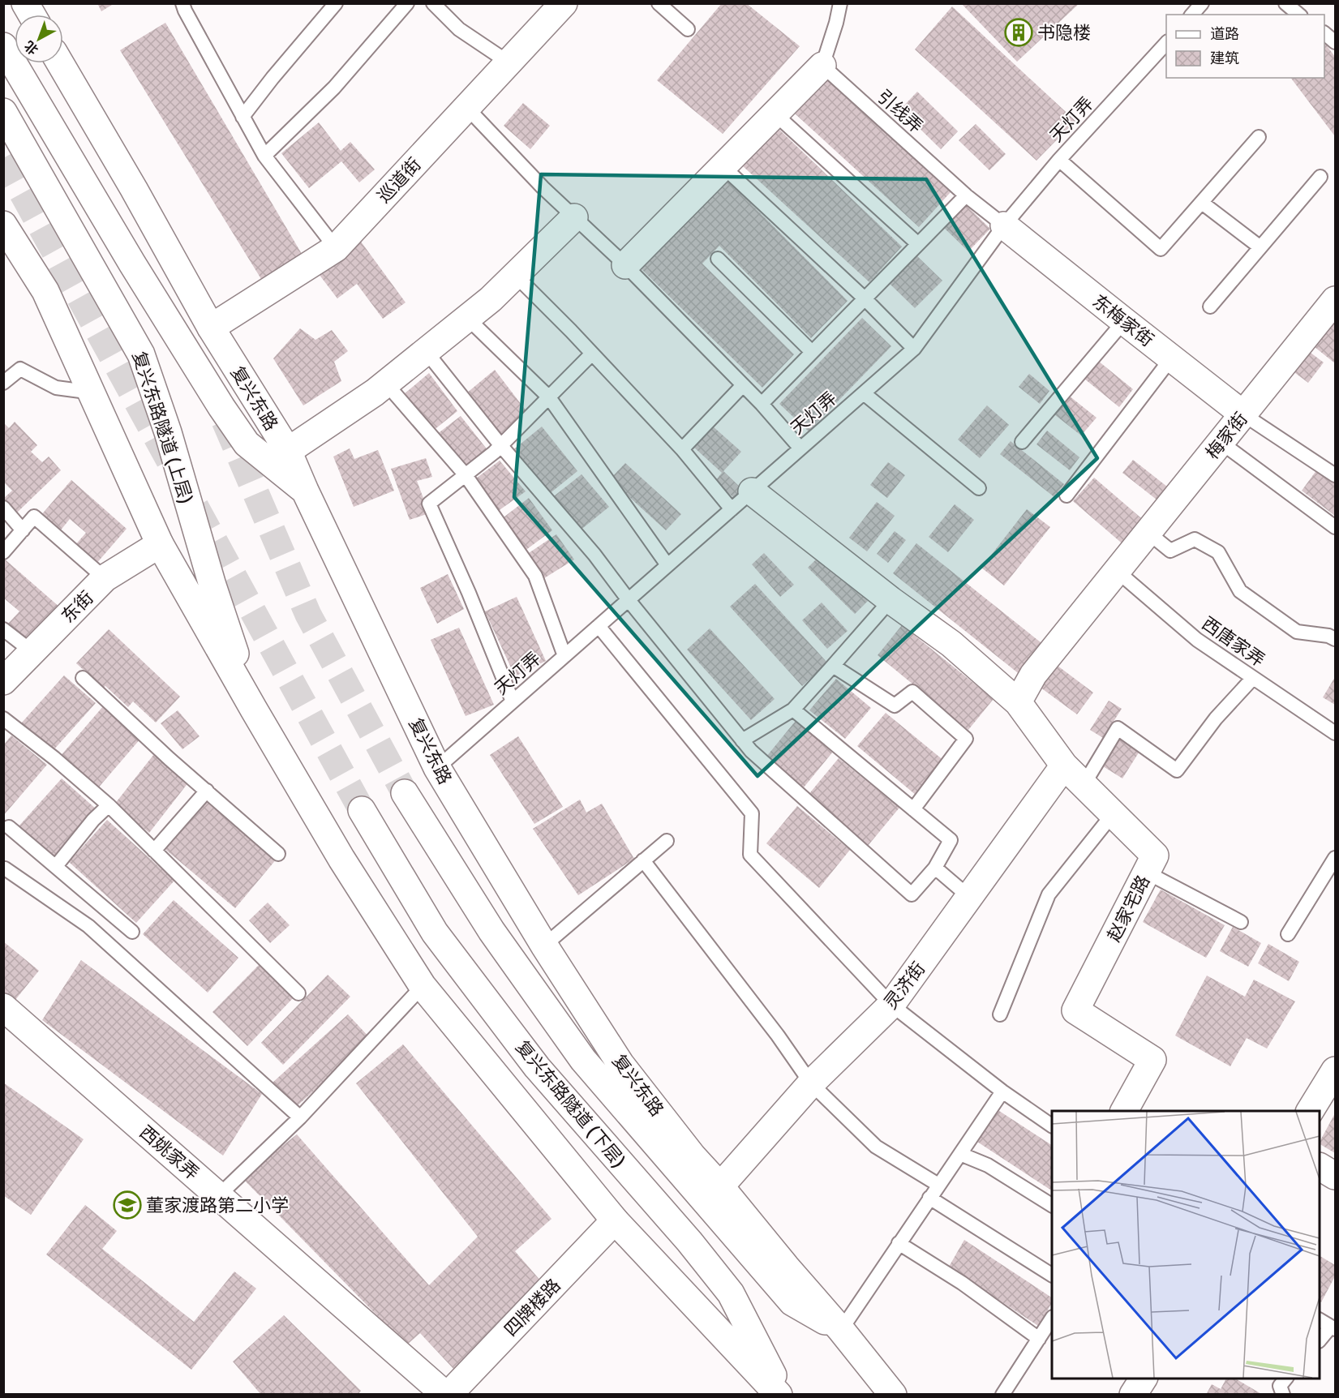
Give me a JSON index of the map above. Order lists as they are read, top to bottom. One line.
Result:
{"streets":{"main road":["巡道街","东梅家街","复兴东路","复兴东路隧道 (上层)","梅家街","东街","赵家宅路","灵济街","复兴东路隧道 (下层)","西姚家弄","四牌楼路"],"lane":["引线弄","天灯弄","西唐家弄"]},"crossings":[["引线弄","天灯弄"],["引线弄","东梅家街"],["天灯弄","东梅家街"],["天灯弄","复兴东路"],["天灯弄","赵家宅路"],["巡道街","复兴东路"],["东梅家街","梅家街"],["复兴东路","灵济街"],["复兴东路","复兴东路隧道 (下层)"],["梅家街","西唐家弄"],["梅家街","赵家宅路"],["赵家宅路","灵济街"],["西姚家弄","四牌楼路"]],"places":{"building":["书隐楼"],"school or university":["董家渡路第二小学"]},"legend":["道路","建筑"],"north":"bottom left"}
